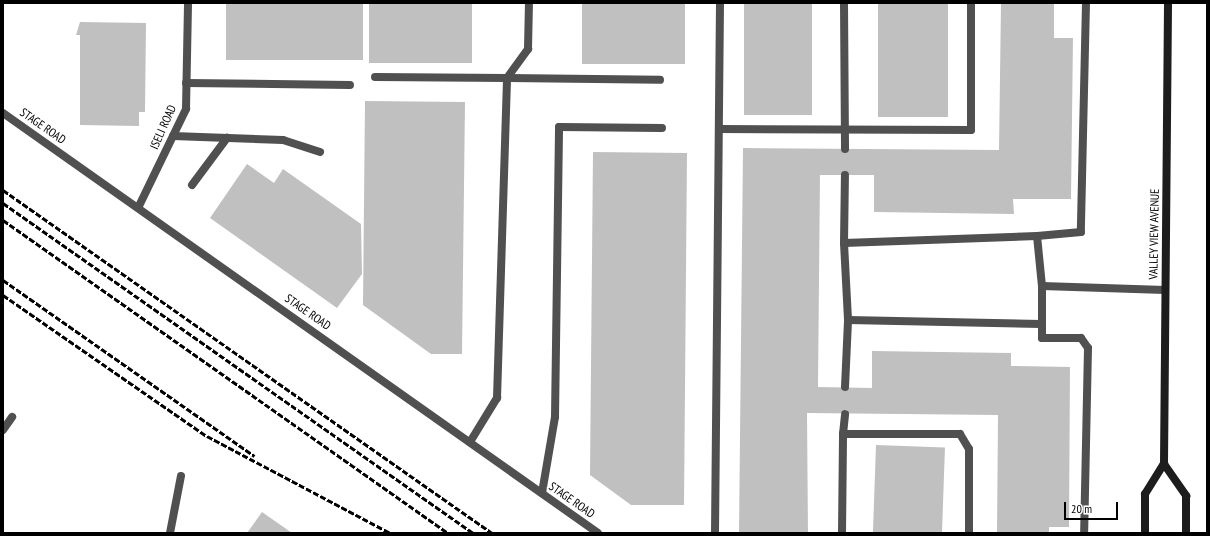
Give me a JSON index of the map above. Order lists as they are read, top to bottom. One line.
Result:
{"streets":{"main road":["VALLEY VIEW AVENUE"],"street":["STAGE ROAD","ISELI ROAD"]},"crossings":[["STAGE ROAD","ISELI ROAD"]],"scale_bar":"20 m"}
